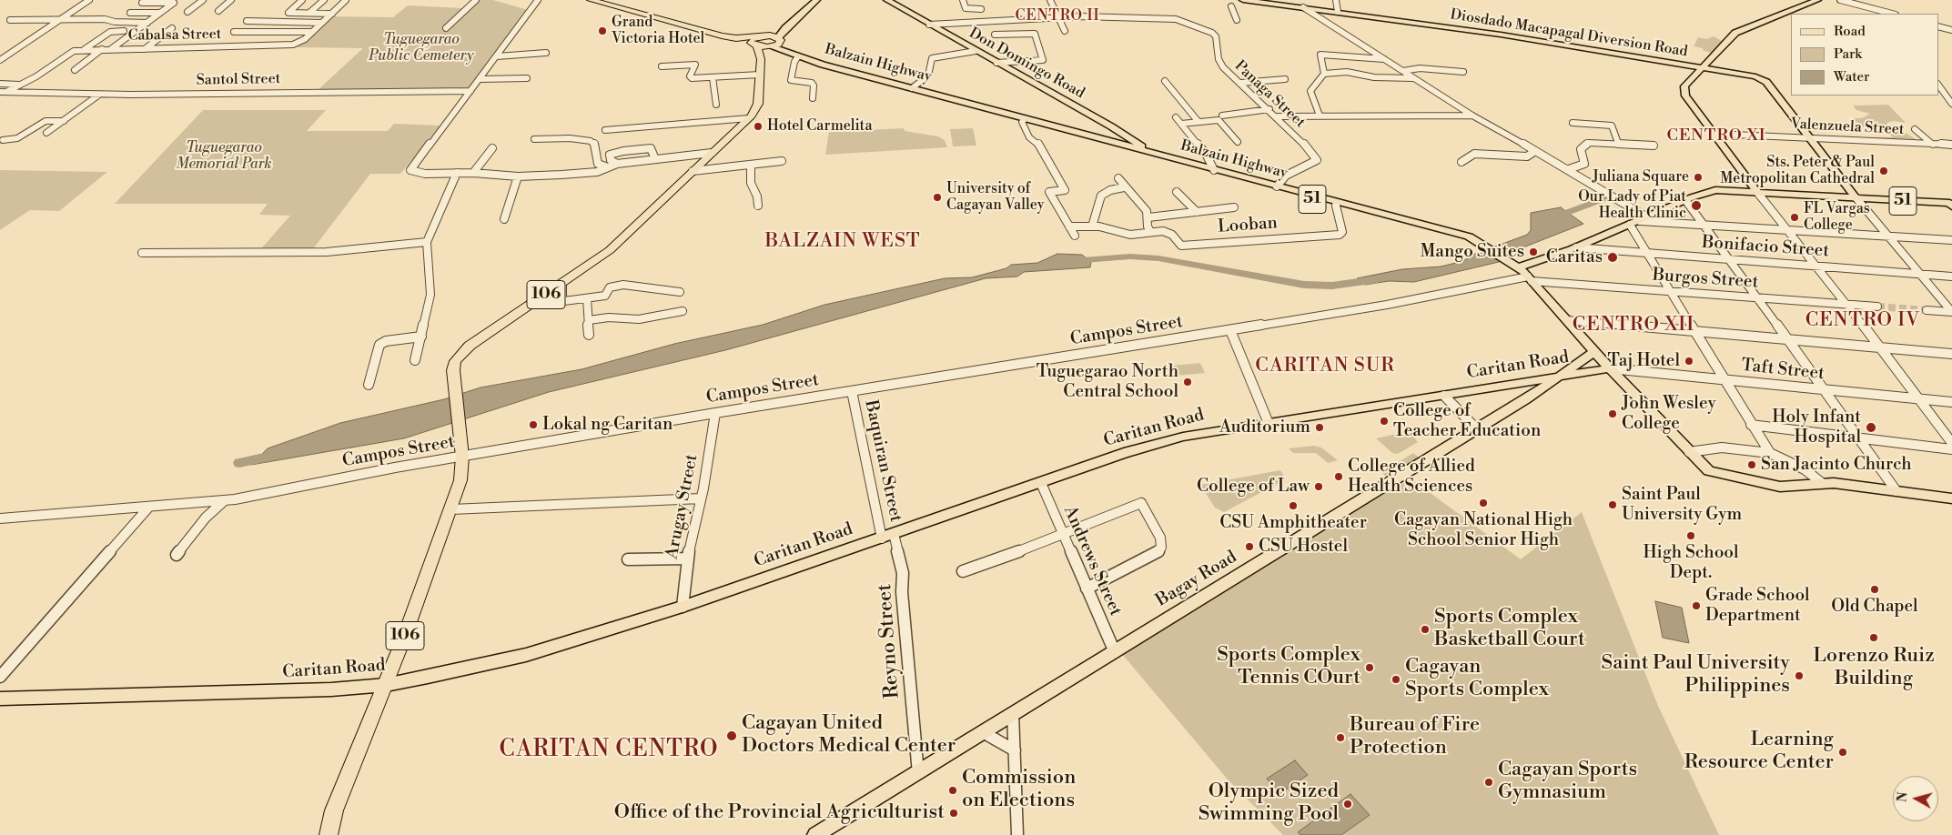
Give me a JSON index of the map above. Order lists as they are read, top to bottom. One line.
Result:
{"streets":{"highway":["106"],"main road":["Diosdado Macapagal Diversion Road","Balzain Highway","Don Domingo Road","51","Caritan Road","Bagay Road"],"street":["Cabalsa Street","Santol Street","Panaga Street","Valenzuela Street","Looban","Bonifacio Street","Burgos Street","Campos Street","Taft Street","Baquiran Street","Arugay Street","Andrews Street","Reyno Street"]},"crossings":[["Diosdado Macapagal Diversion Road","Valenzuela Street"],["Diosdado Macapagal Diversion Road","51"],["Cabalsa Street","Santol Street"],["Balzain Highway","Don Domingo Road"],["Balzain Highway","Panaga Street"],["Balzain Highway","51"],["Balzain Highway","Looban"],["Balzain Highway","Burgos Street"],["Balzain Highway","Campos Street"],["Balzain Highway","Caritan Road"],["Balzain Highway","Taft Street"],["Balzain Highway","Bagay Road"],["51","Bonifacio Street"],["51","Burgos Street"],["51","Campos Street"],["Burgos Street","Campos Street"],["106","Campos Street"],["106","Caritan Road"],["Campos Street","Baquiran Street"],["Campos Street","Arugay Street"],["Caritan Road","Taft Street"],["Caritan Road","Baquiran Street"],["Caritan Road","Arugay Street"],["Caritan Road","Andrews Street"],["Caritan Road","Bagay Road"],["Caritan Road","Reyno Street"],["Baquiran Street","Reyno Street"],["Andrews Street","Bagay Road"],["Bagay Road","Reyno Street"]],"districts":["CENTRO II","CENTRO XI","BALZAIN WEST","CENTRO IV","CENTRO XII","CARITAN SUR","CARITAN CENTRO"],"parks":["Tuguegarao Public Cemetery","Tuguegarao Memorial Park"],"places":["Grand Victoria Hotel","Hotel Carmelita","Sts. Peter & Paul Metropolitan Cathedral","Juliana Square","University of Cagayan Valley","Our Lady of Piat Health Clinic","FL Vargas College","Mango Suites","Caritas","Taj Hotel","Tuguegarao North Central School","John Wesley College","College of Teacher Education","Lokal ng Caritan","Auditorium","Holy Infant Hospital","San Jacinto Church","College of Allied Health Sciences","College of Law","Cagayan National High School Senior High","Saint Paul University Gym","CSU Amphitheater","High School Dept.","CSU Hostel","Old Chapel","Grade School Department","Sports Complex Basketball Court","Lorenzo Ruiz Building","Sports Complex Tennis COurt","Saint Paul University Philippines","Cagayan Sports Complex","Cagayan United Doctors Medical Center","Bureau of Fire Protection","Learning Resource Center","Cagayan Sports Gymnasium","Commission on Elections","Olympic Sized Swimming Pool","Office of the Provincial Agriculturist"],"legend":["Road","Park","Water"],"north":"left"}
